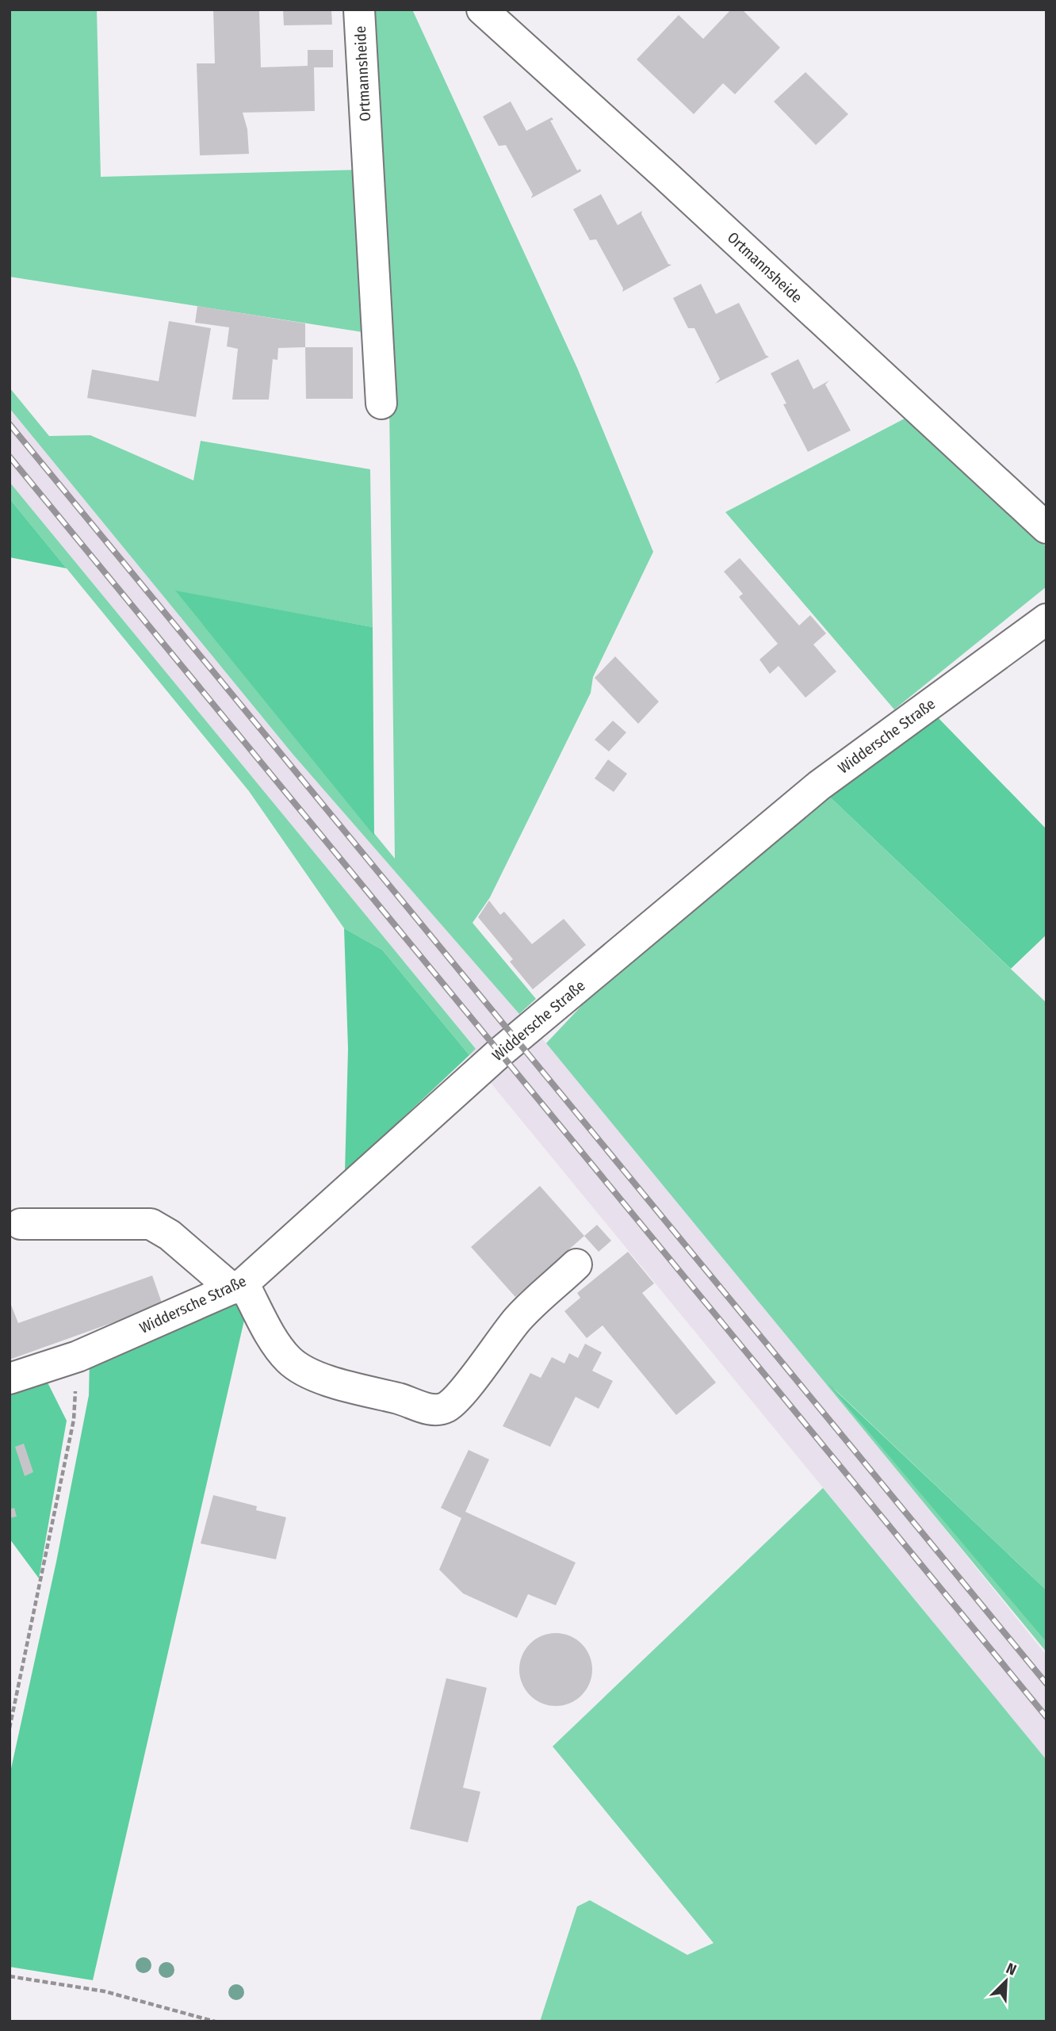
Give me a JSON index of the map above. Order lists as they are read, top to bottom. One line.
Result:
{"streets":{"street":["Ortmannsheide","Widdersche Straße"]},"north":"top right"}
